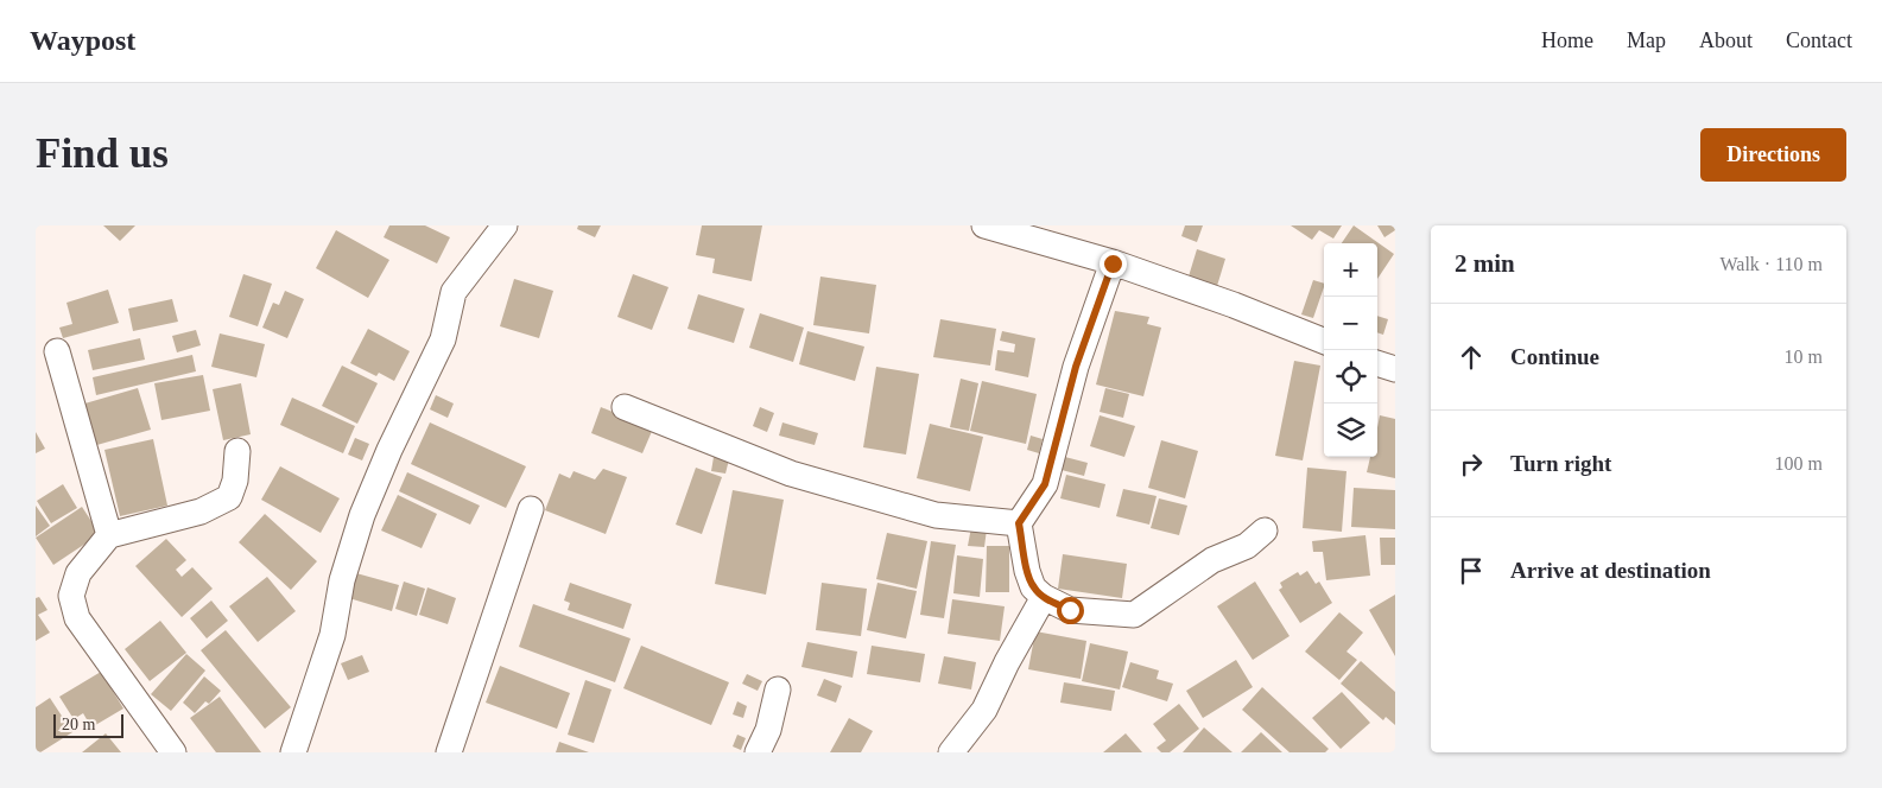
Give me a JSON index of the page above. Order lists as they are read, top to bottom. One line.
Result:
{"scale_bar":"20 m","page":{"header":"Waypost","nav":["Home","Map","About","Contact"],"buttons":"Directions","title":"Find us","heading":["2 min","Walk · 110 m"],"map_buttons":["+","−"],"list":[["Continue","10 m"],["Turn right","100 m"],"Arrive at destination"],"scale":"20 m"}}
